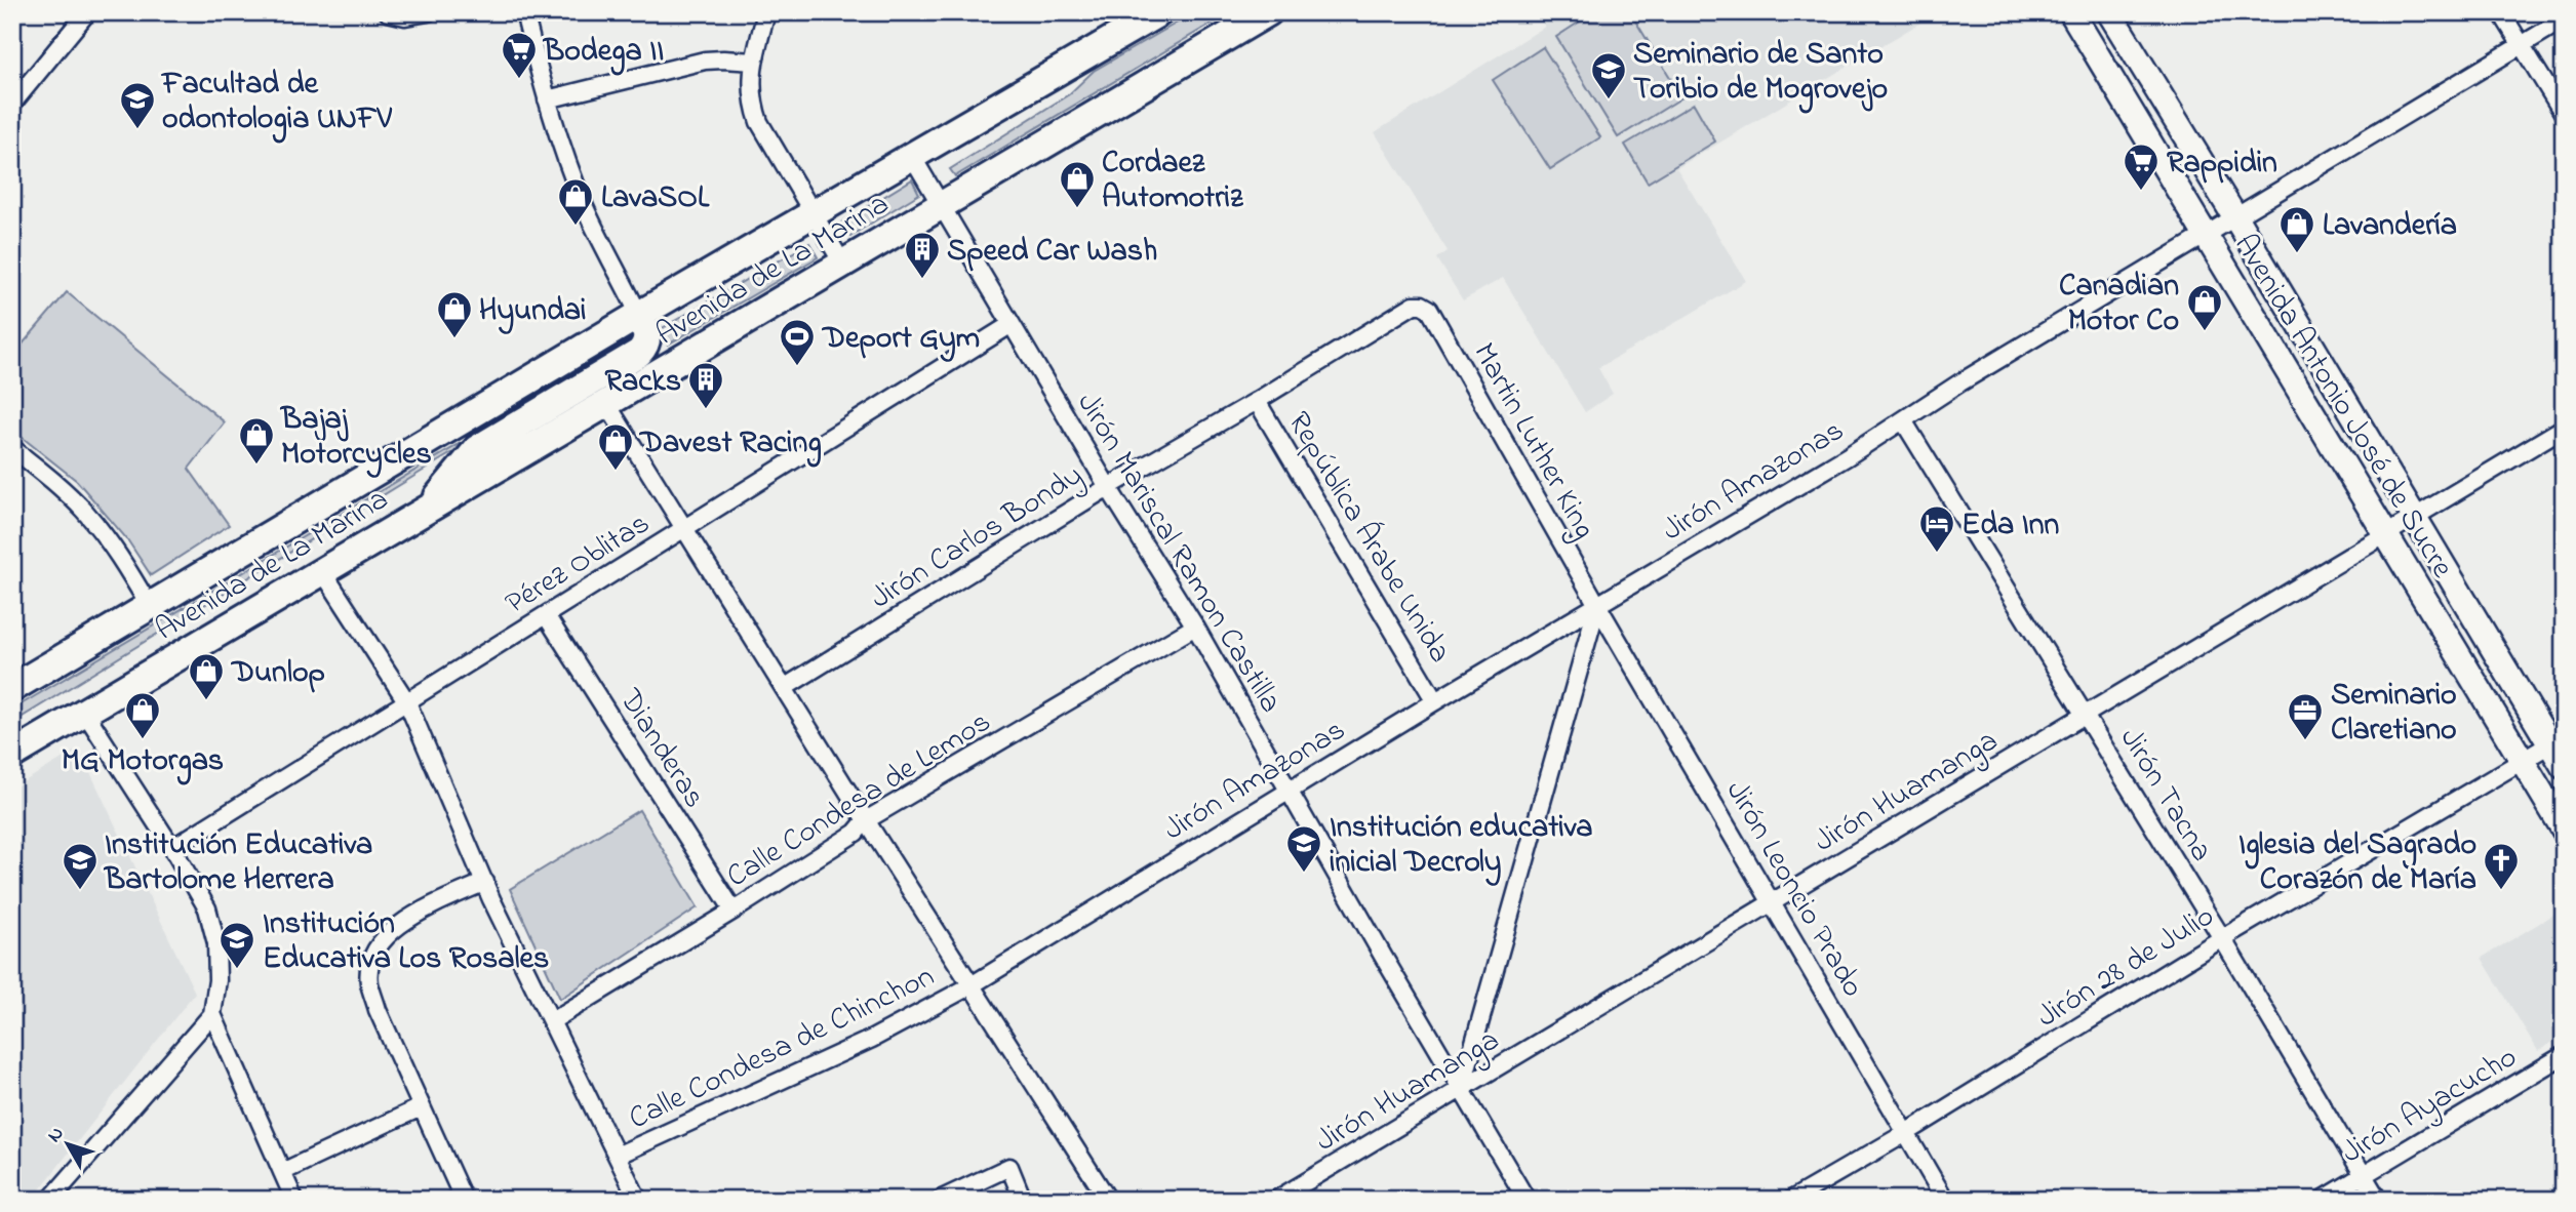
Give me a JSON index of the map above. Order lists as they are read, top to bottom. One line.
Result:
{"streets":{"main road":["Avenida de La Marina","Avenida Antonio José de Sucre"],"street":["Martin Luther King","Jirón Amazonas","Jirón Carlos Bondy","República Árabe Unida","Jirón Mariscal Ramon Castilla","Pérez Oblitas","Dianderas","Jirón Huamanga","Jirón Tacna","Calle Condesa de Lemos","Jirón Leoncio Prado","Jirón 28 de Julio","Calle Condesa de Chinchon","Jirón Ayacucho"]},"crossings":[["Avenida de La Marina","Jirón Mariscal Ramon Castilla"],["Avenida Antonio José de Sucre","Jirón Amazonas"],["Avenida Antonio José de Sucre","Jirón Huamanga"],["Avenida Antonio José de Sucre","Jirón 28 de Julio"],["Martin Luther King","Jirón Amazonas"],["Martin Luther King","Jirón Carlos Bondy"],["Martin Luther King","Jirón Leoncio Prado"],["Jirón Amazonas","República Árabe Unida"],["Jirón Amazonas","Jirón Mariscal Ramon Castilla"],["Jirón Amazonas","Jirón Tacna"],["Jirón Amazonas","Jirón Leoncio Prado"],["Jirón Amazonas","Calle Condesa de Chinchon"],["Jirón Carlos Bondy","República Árabe Unida"],["Jirón Carlos Bondy","Jirón Mariscal Ramon Castilla"],["Jirón Mariscal Ramon Castilla","Pérez Oblitas"],["Jirón Mariscal Ramon Castilla","Jirón Huamanga"],["Jirón Mariscal Ramon Castilla","Calle Condesa de Lemos"],["Pérez Oblitas","Dianderas"],["Dianderas","Calle Condesa de Lemos"],["Jirón Huamanga","Jirón Tacna"],["Jirón Huamanga","Jirón Leoncio Prado"],["Jirón Tacna","Jirón 28 de Julio"],["Jirón Tacna","Jirón Ayacucho"],["Jirón Leoncio Prado","Jirón 28 de Julio"]],"places":{"supermarket":["Bodega II","Rappidin"],"school or university":["Seminario de Santo Toribio de Mogrovejo","Facultad de odontologia UNFV","Institución educativa inicial Decroly","Institución Educativa Bartolome Herrera","Institución Educativa Los Rosales"],"shop":["Cordaez Automotriz","LavaSOL","Lavandería","Canadian Motor Co","Hyundai","Bajaj Motorcycles","Davest Racing","Dunlop","MG Motorgas"],"building":["Speed Car Wash","Racks"],"sports":["Deport Gym"],"hotel":["Eda Inn"],"office":["Seminario Claretiano"],"church":["Iglesia del Sagrado Corazón de María"]},"north":"top left"}
